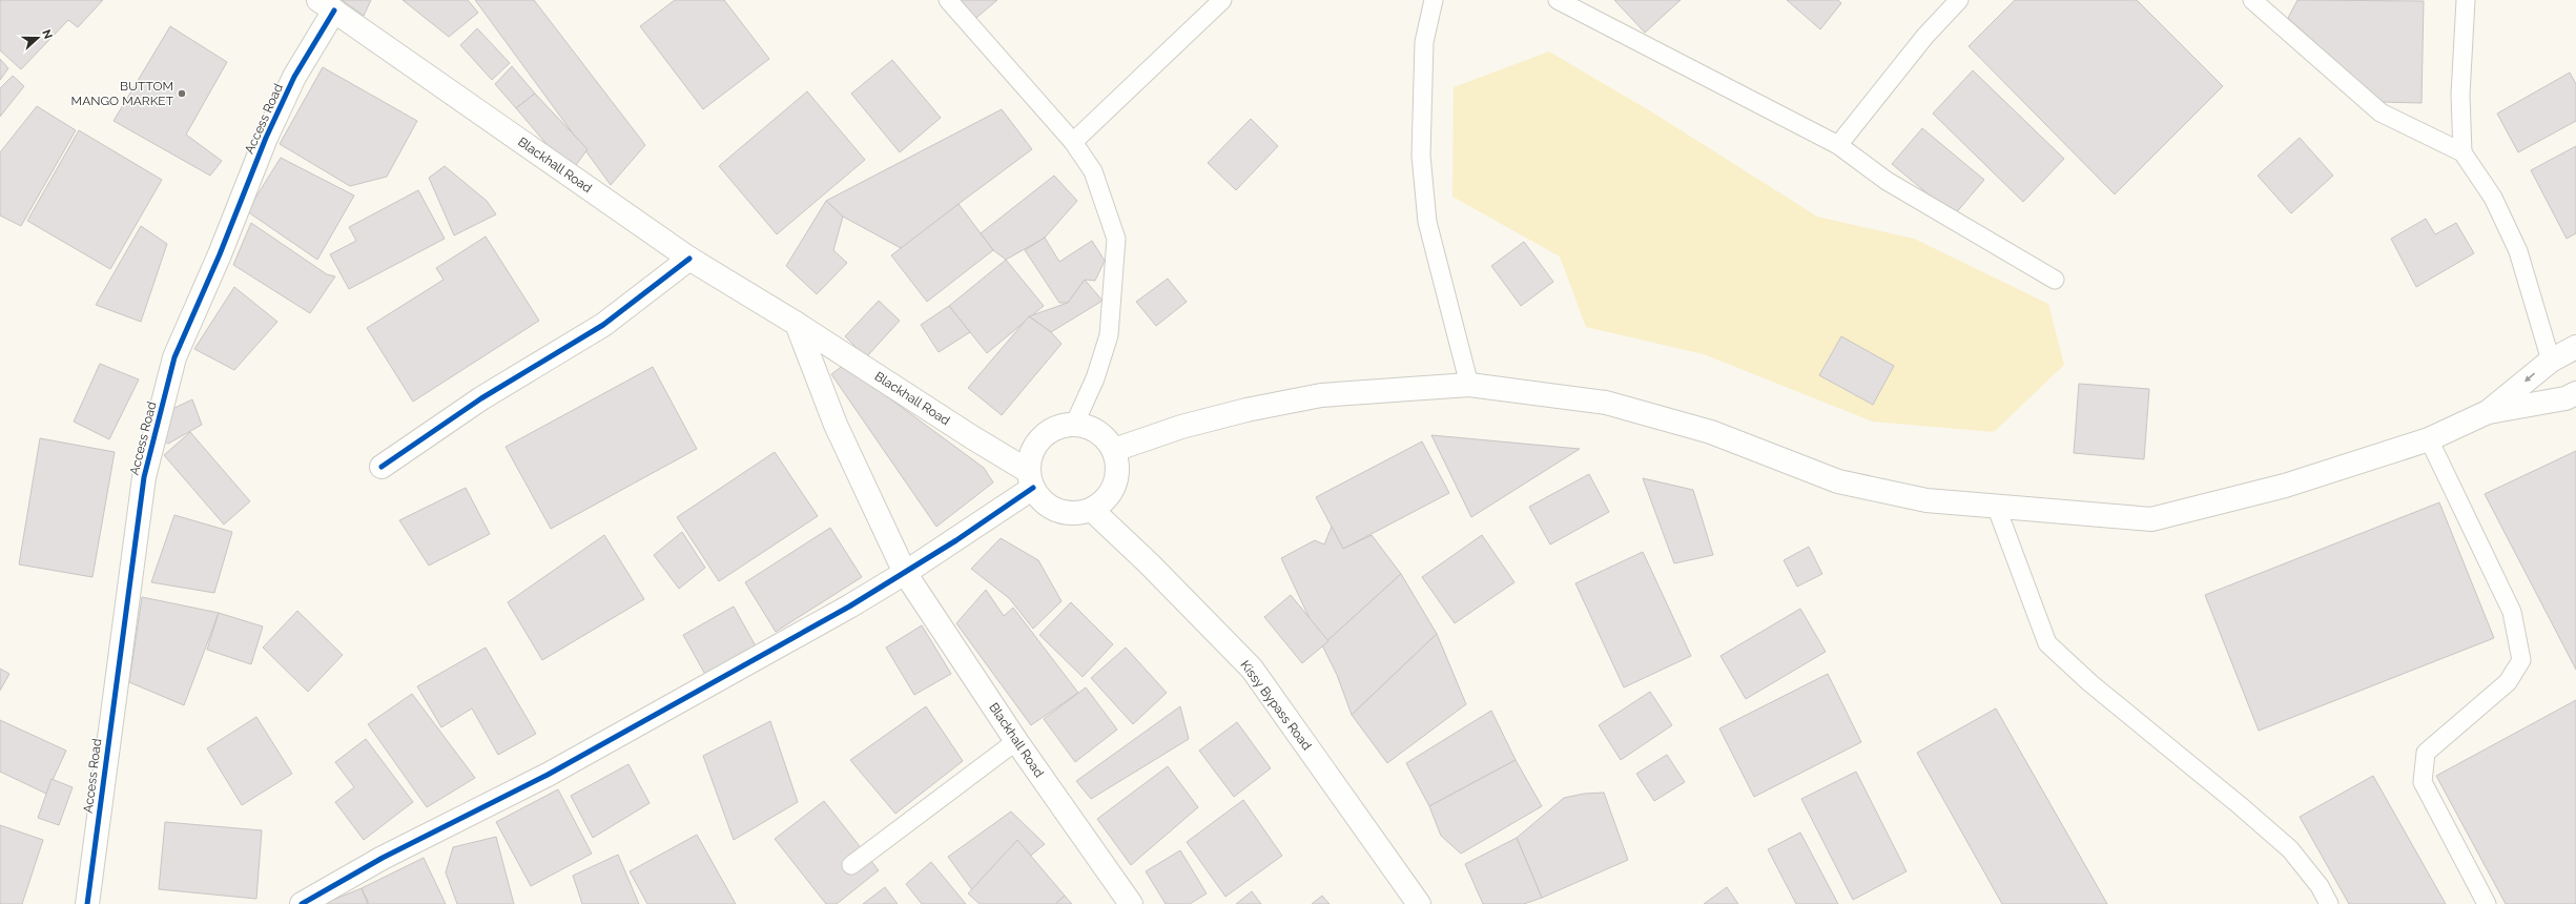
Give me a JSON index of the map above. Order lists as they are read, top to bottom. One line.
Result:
{"streets":{"main road":["Access Road","Blackhall Road","Kissy Bypass Road"]},"crossings":[["Access Road","Blackhall Road"],["Blackhall Road","Kissy Bypass Road"]],"places":["BUTTOM MANGO MARKET"],"north":"right"}
